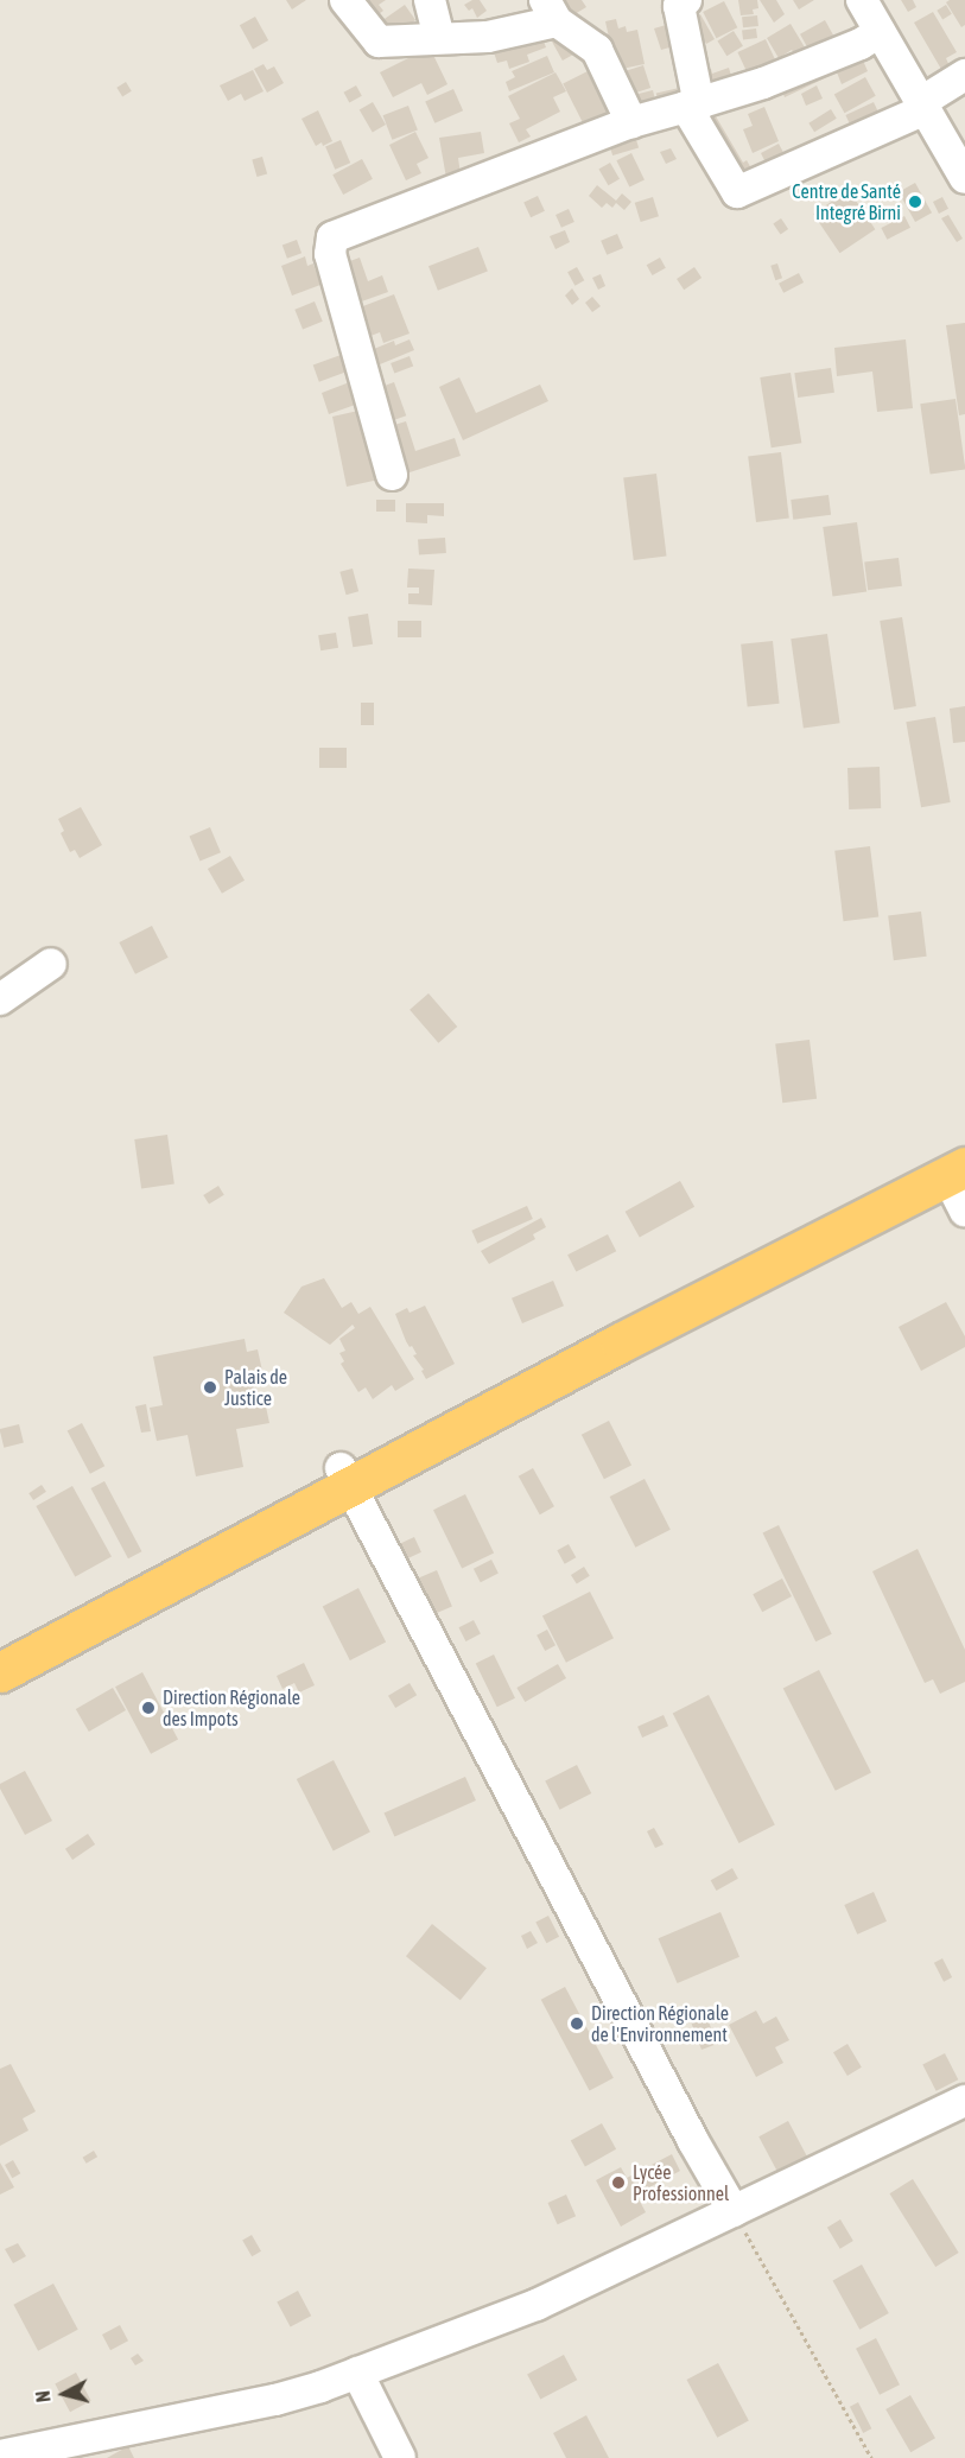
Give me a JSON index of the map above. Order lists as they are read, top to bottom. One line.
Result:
{"places":["Centre de Santé Integré Birni","Palais de Justice","Direction Régionale des Impots","Direction Régionale de l'Environnement","Lycée Professionnel"],"north":"left"}
